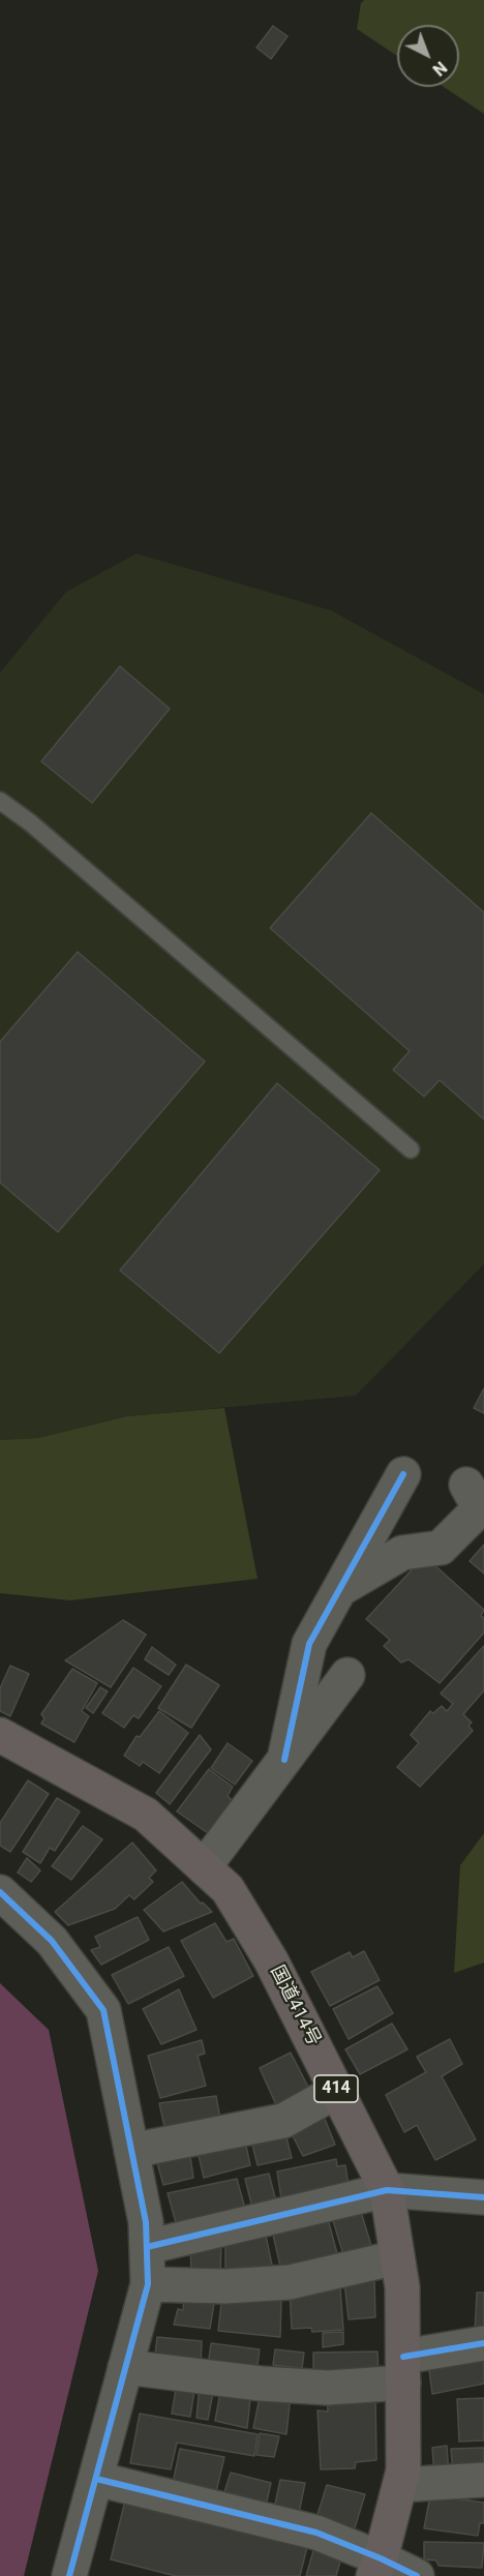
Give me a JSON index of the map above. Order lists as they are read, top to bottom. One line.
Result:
{"streets":{"highway":["国道414号","414"]},"north":"bottom right"}
